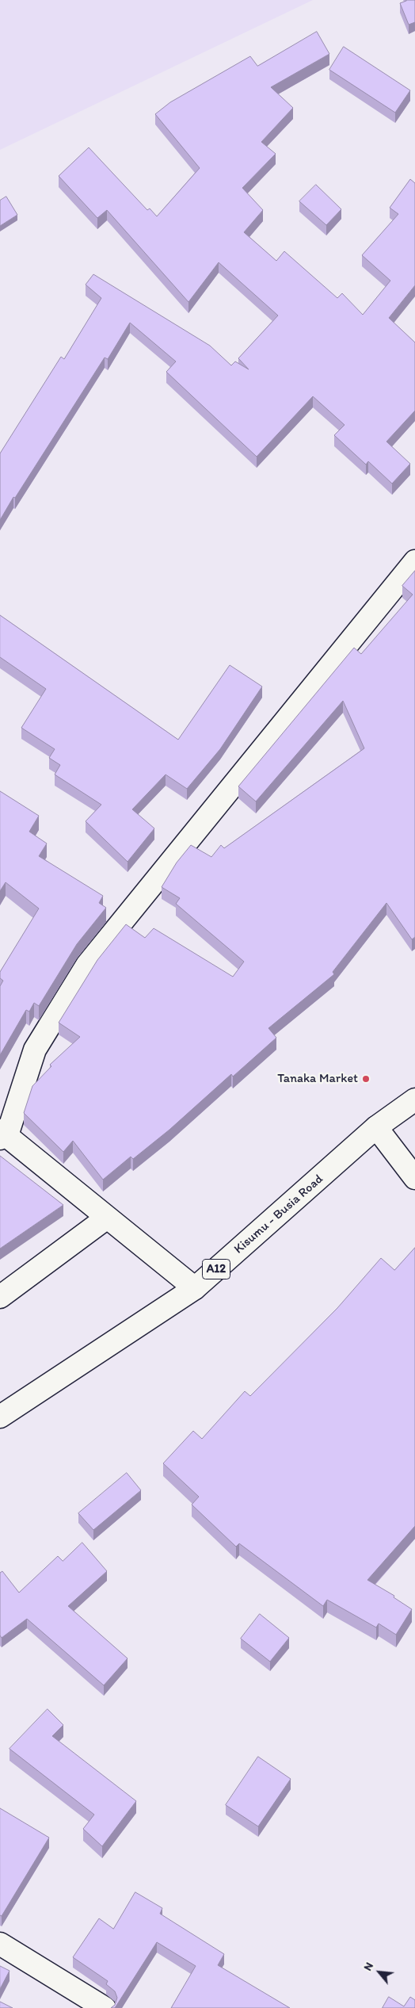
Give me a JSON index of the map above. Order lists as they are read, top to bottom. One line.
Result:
{"streets":{"main road":["Kisumu - Busia Road","A12"]},"places":["Tanaka Market"],"north":"top left"}
